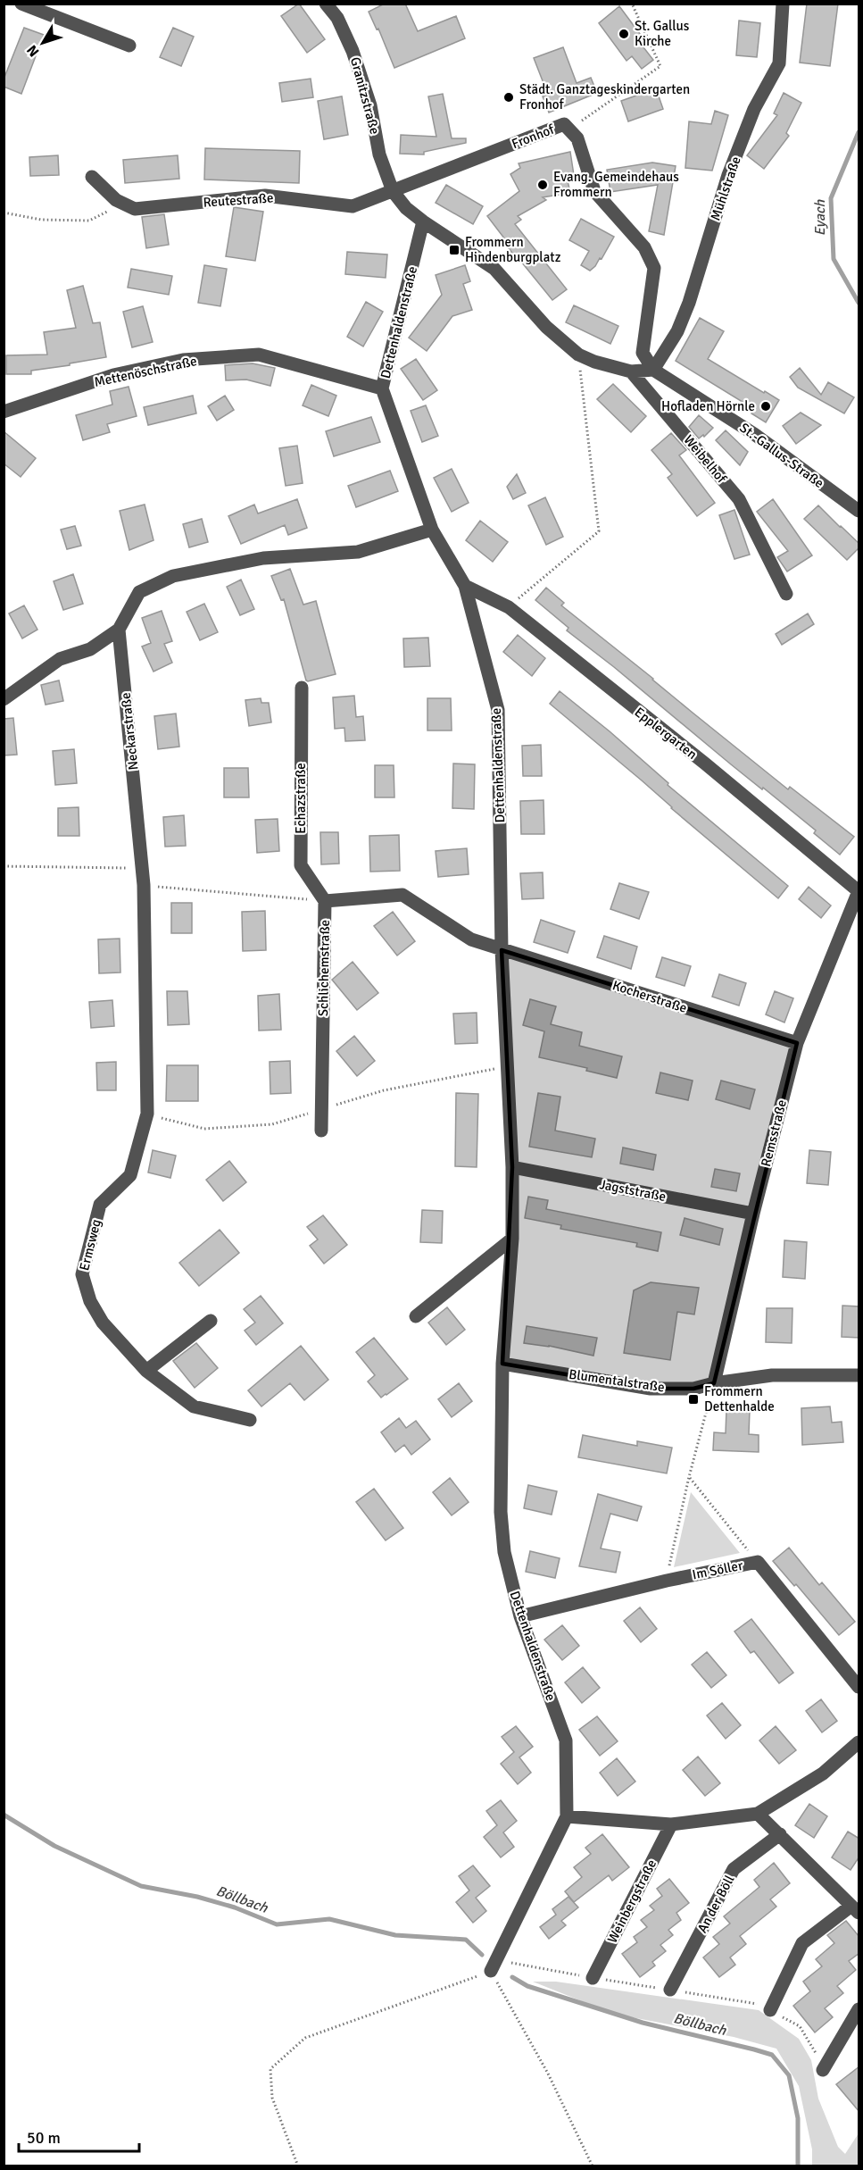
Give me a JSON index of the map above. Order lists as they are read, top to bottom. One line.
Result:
{"streets":{"street":["Granitzstraße","Fronhof","Mühlstraße","Reutestraße","Dettenhaldenstraße","Mettenöschstraße","St.-Gallus-Straße","Weibelhof","Neckarstraße","Epplergarten","Echazstraße","Schlichemstraße","Kocherstraße","Remsstraße","Jagststraße","Ermsweg","Blumentalstraße","Im Söller","Weinbergstraße","An der Böll"]},"crossings":[["Granitzstraße","Fronhof"],["Granitzstraße","Reutestraße"],["Fronhof","Mühlstraße"],["Fronhof","Reutestraße"],["Fronhof","St.-Gallus-Straße"],["Mühlstraße","St.-Gallus-Straße"],["Dettenhaldenstraße","Mettenöschstraße"],["Dettenhaldenstraße","Epplergarten"],["Dettenhaldenstraße","Schlichemstraße"],["Dettenhaldenstraße","Kocherstraße"],["Dettenhaldenstraße","Jagststraße"],["Dettenhaldenstraße","Blumentalstraße"],["Dettenhaldenstraße","Im Söller"],["Neckarstraße","Ermsweg"],["Epplergarten","Remsstraße"],["Echazstraße","Schlichemstraße"],["Schlichemstraße","Kocherstraße"],["Kocherstraße","Remsstraße"],["Remsstraße","Jagststraße"],["Remsstraße","Blumentalstraße"]],"water":["Eyach","Böllbach"],"places":{"other":["St. Gallus Kirche","Städt. Ganztageskindergarten Fronhof","Evang. Gemeindehaus Frommern","Hofladen Hörnle"],"transit":["Frommern Hindenburgplatz","Frommern Dettenhalde"]},"scale_bar":"50 m","north":"bottom left"}
